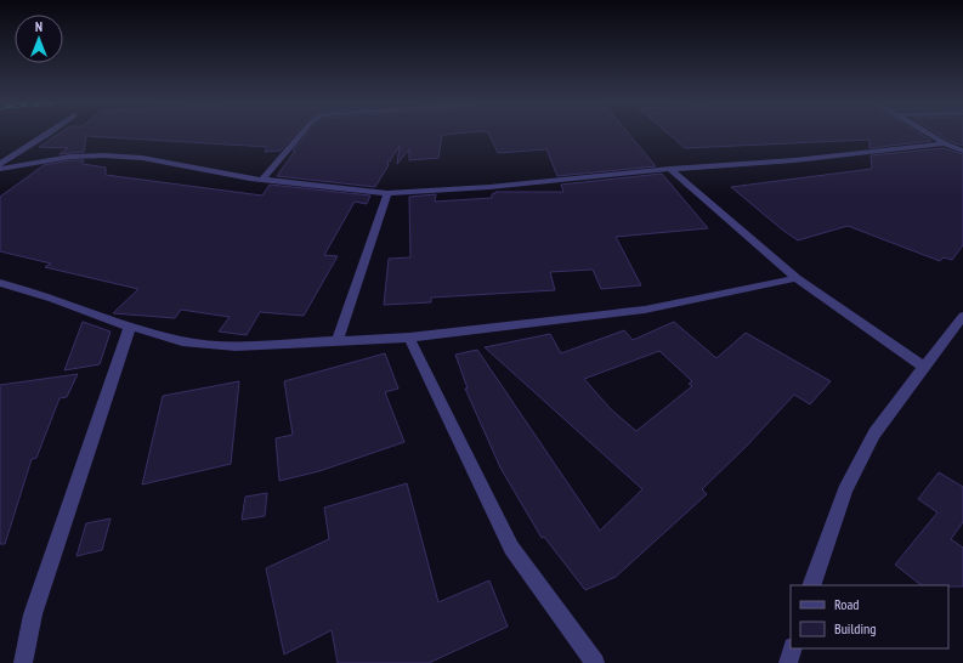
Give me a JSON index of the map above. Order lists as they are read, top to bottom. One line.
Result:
{"legend":["Road","Building"],"north":"top"}
